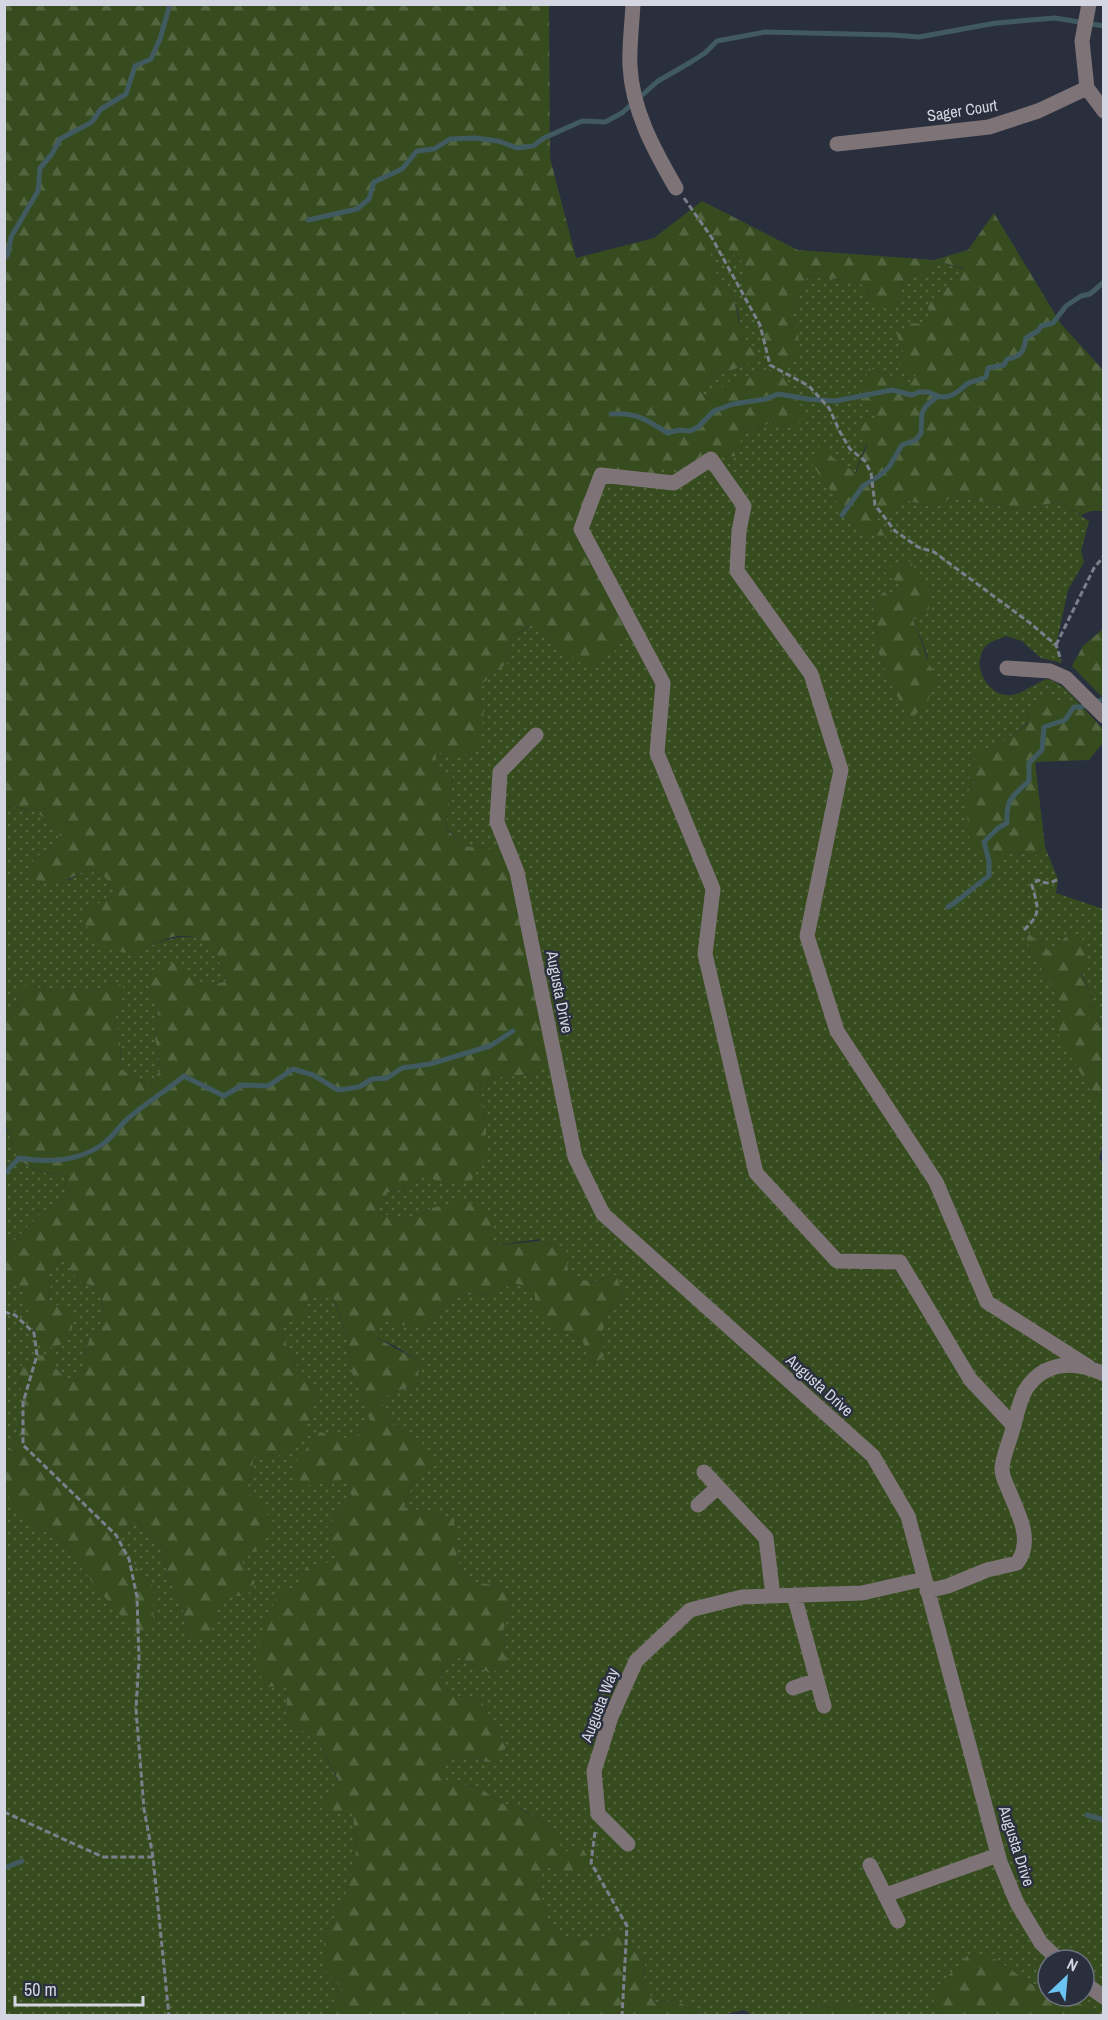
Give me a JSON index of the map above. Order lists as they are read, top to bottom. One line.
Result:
{"streets":{"street":["Sager Court","Augusta Drive","Augusta Way"]},"crossings":[["Augusta Drive","Augusta Way"]],"scale_bar":"50 m","north":"top right"}
